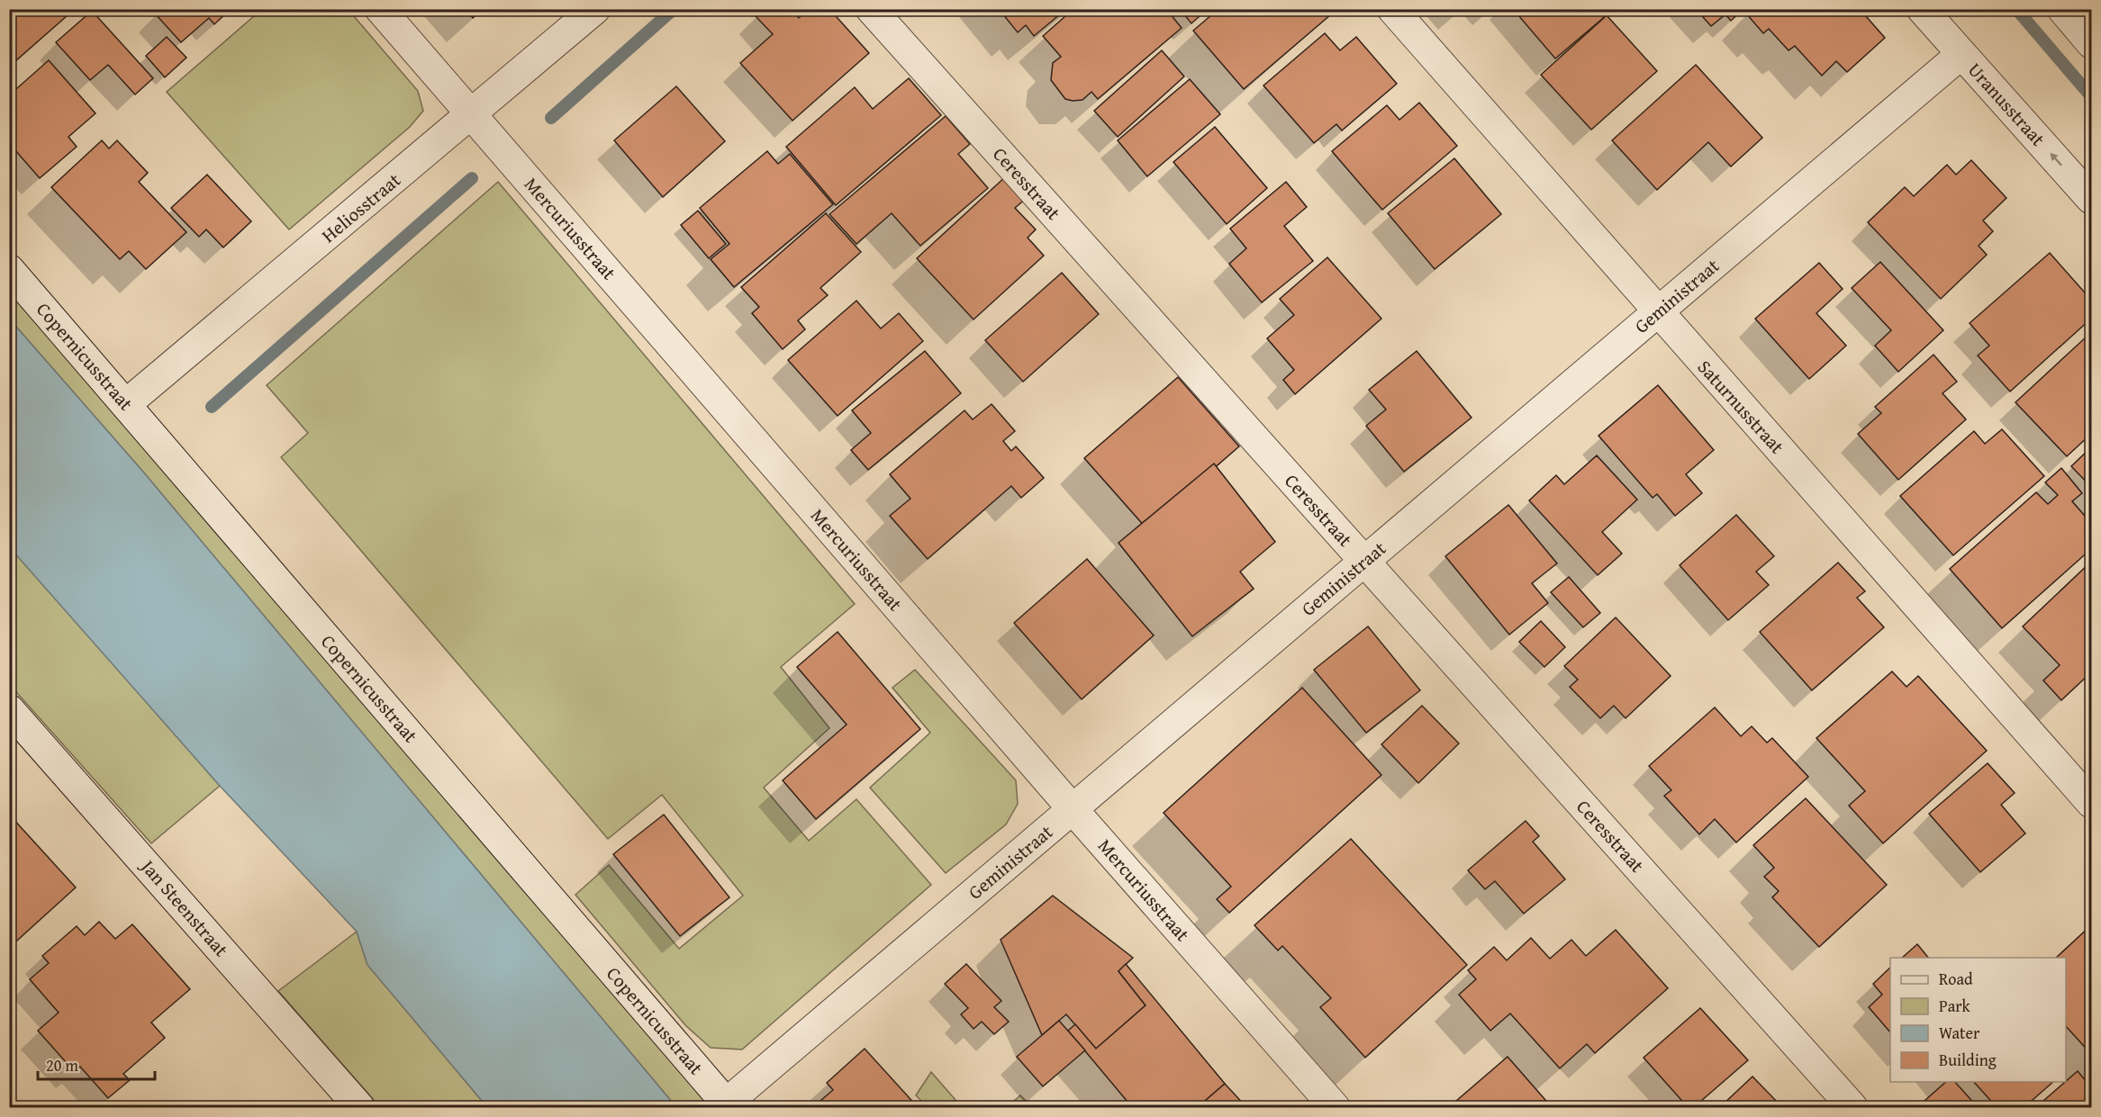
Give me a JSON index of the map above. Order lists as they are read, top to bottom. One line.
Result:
{"streets":{"street":["Uranusstraat","Ceresstraat","Heliosstraat","Mercuriusstraat","Geministraat","Copernicusstraat","Saturnusstraat","Jan Steenstraat"]},"crossings":[["Uranusstraat","Geministraat"],["Ceresstraat","Geministraat"],["Heliosstraat","Mercuriusstraat"],["Heliosstraat","Copernicusstraat"],["Mercuriusstraat","Geministraat"],["Geministraat","Copernicusstraat"],["Geministraat","Saturnusstraat"]],"one_way":["Uranusstraat"],"legend":["Road","Park","Water","Building"],"scale_bar":"20 m"}
